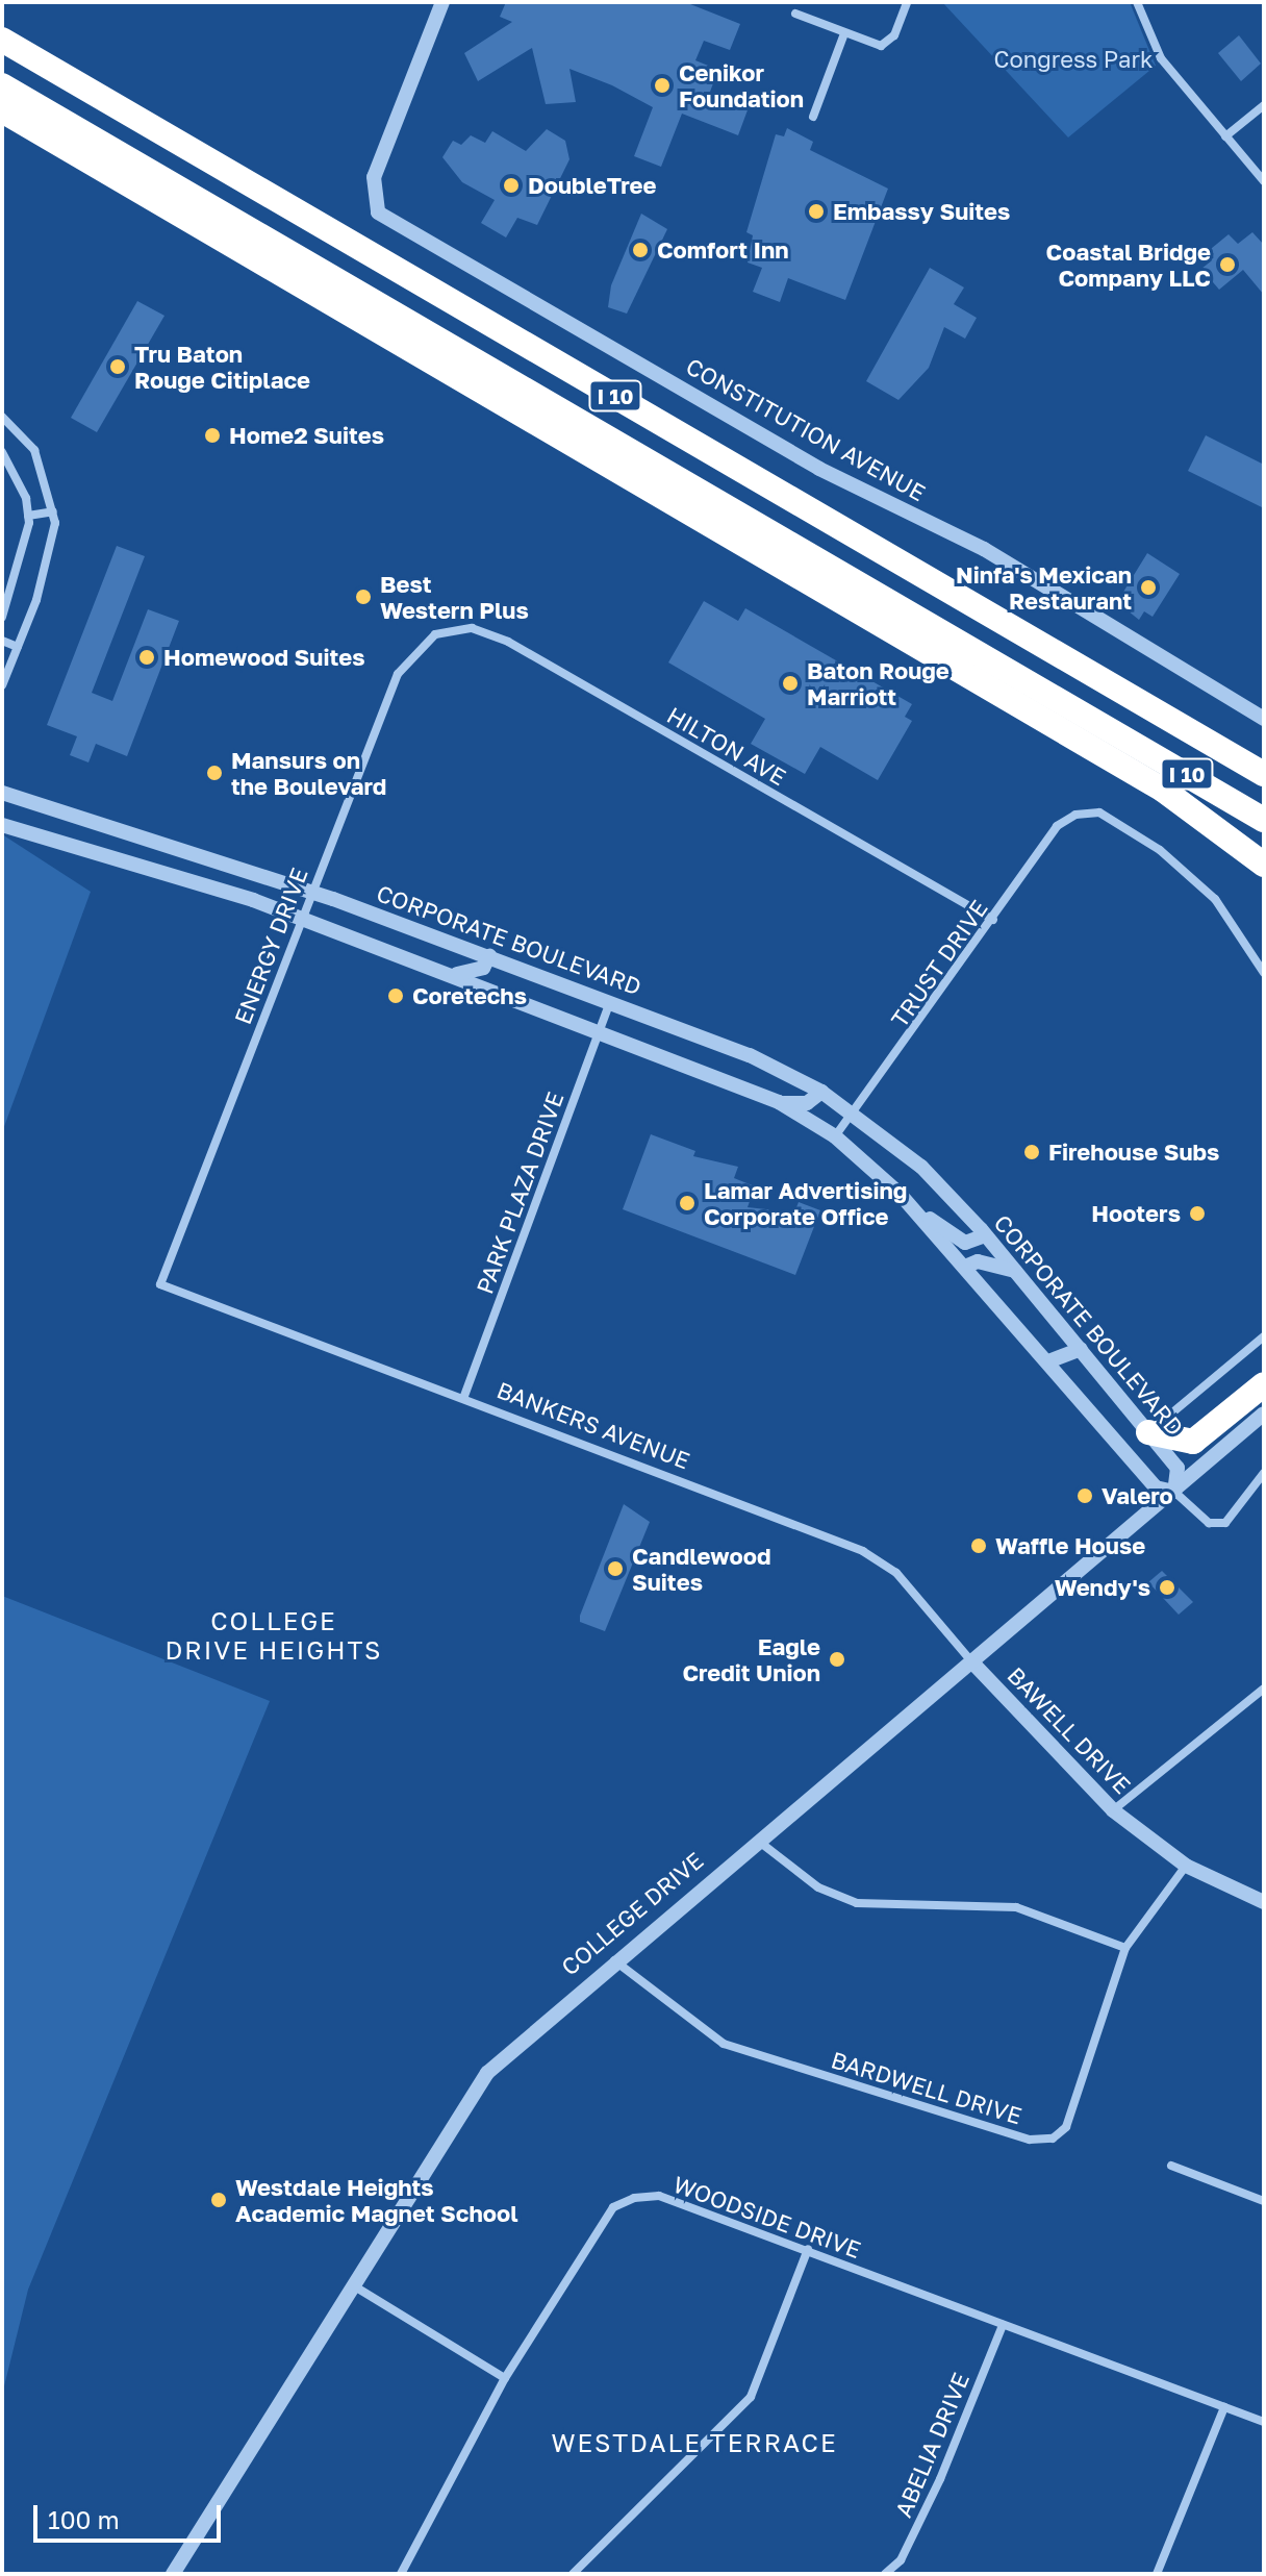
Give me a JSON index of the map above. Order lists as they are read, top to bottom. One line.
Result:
{"streets":{"highway":["I 10"],"street":["CONSTITUTION AVENUE","HILTON AVE","CORPORATE BOULEVARD","ENERGY DRIVE","TRUST DRIVE","PARK PLAZA DRIVE","BANKERS AVENUE","BAWELL DRIVE","COLLEGE DRIVE","BARDWELL DRIVE","WOODSIDE DRIVE","ABELIA DRIVE"]},"crossings":[["HILTON AVE","ENERGY DRIVE"],["HILTON AVE","TRUST DRIVE"],["CORPORATE BOULEVARD","ENERGY DRIVE"],["CORPORATE BOULEVARD","TRUST DRIVE"],["CORPORATE BOULEVARD","PARK PLAZA DRIVE"],["CORPORATE BOULEVARD","COLLEGE DRIVE"],["ENERGY DRIVE","BANKERS AVENUE"],["PARK PLAZA DRIVE","BANKERS AVENUE"],["BANKERS AVENUE","BAWELL DRIVE"],["BANKERS AVENUE","COLLEGE DRIVE"],["BAWELL DRIVE","COLLEGE DRIVE"],["BAWELL DRIVE","BARDWELL DRIVE"],["COLLEGE DRIVE","BARDWELL DRIVE"],["WOODSIDE DRIVE","ABELIA DRIVE"]],"districts":["COLLEGE DRIVE HEIGHTS","WESTDALE TERRACE"],"parks":["Congress Park"],"places":["Cenikor Foundation","DoubleTree","Embassy Suites","Comfort Inn","Coastal Bridge Company LLC","Tru Baton Rouge Citiplace","Home2 Suites","Ninfa's Mexican Restaurant","Best Western Plus","Homewood Suites","Baton Rouge Marriott","Mansurs on the Boulevard","Coretechs","Firehouse Subs","Lamar Advertising Corporate Office","Hooters","Valero","Waffle House","Candlewood Suites","Wendy's","Eagle Credit Union","Westdale Heights Academic Magnet School"],"scale_bar":"100 m"}
